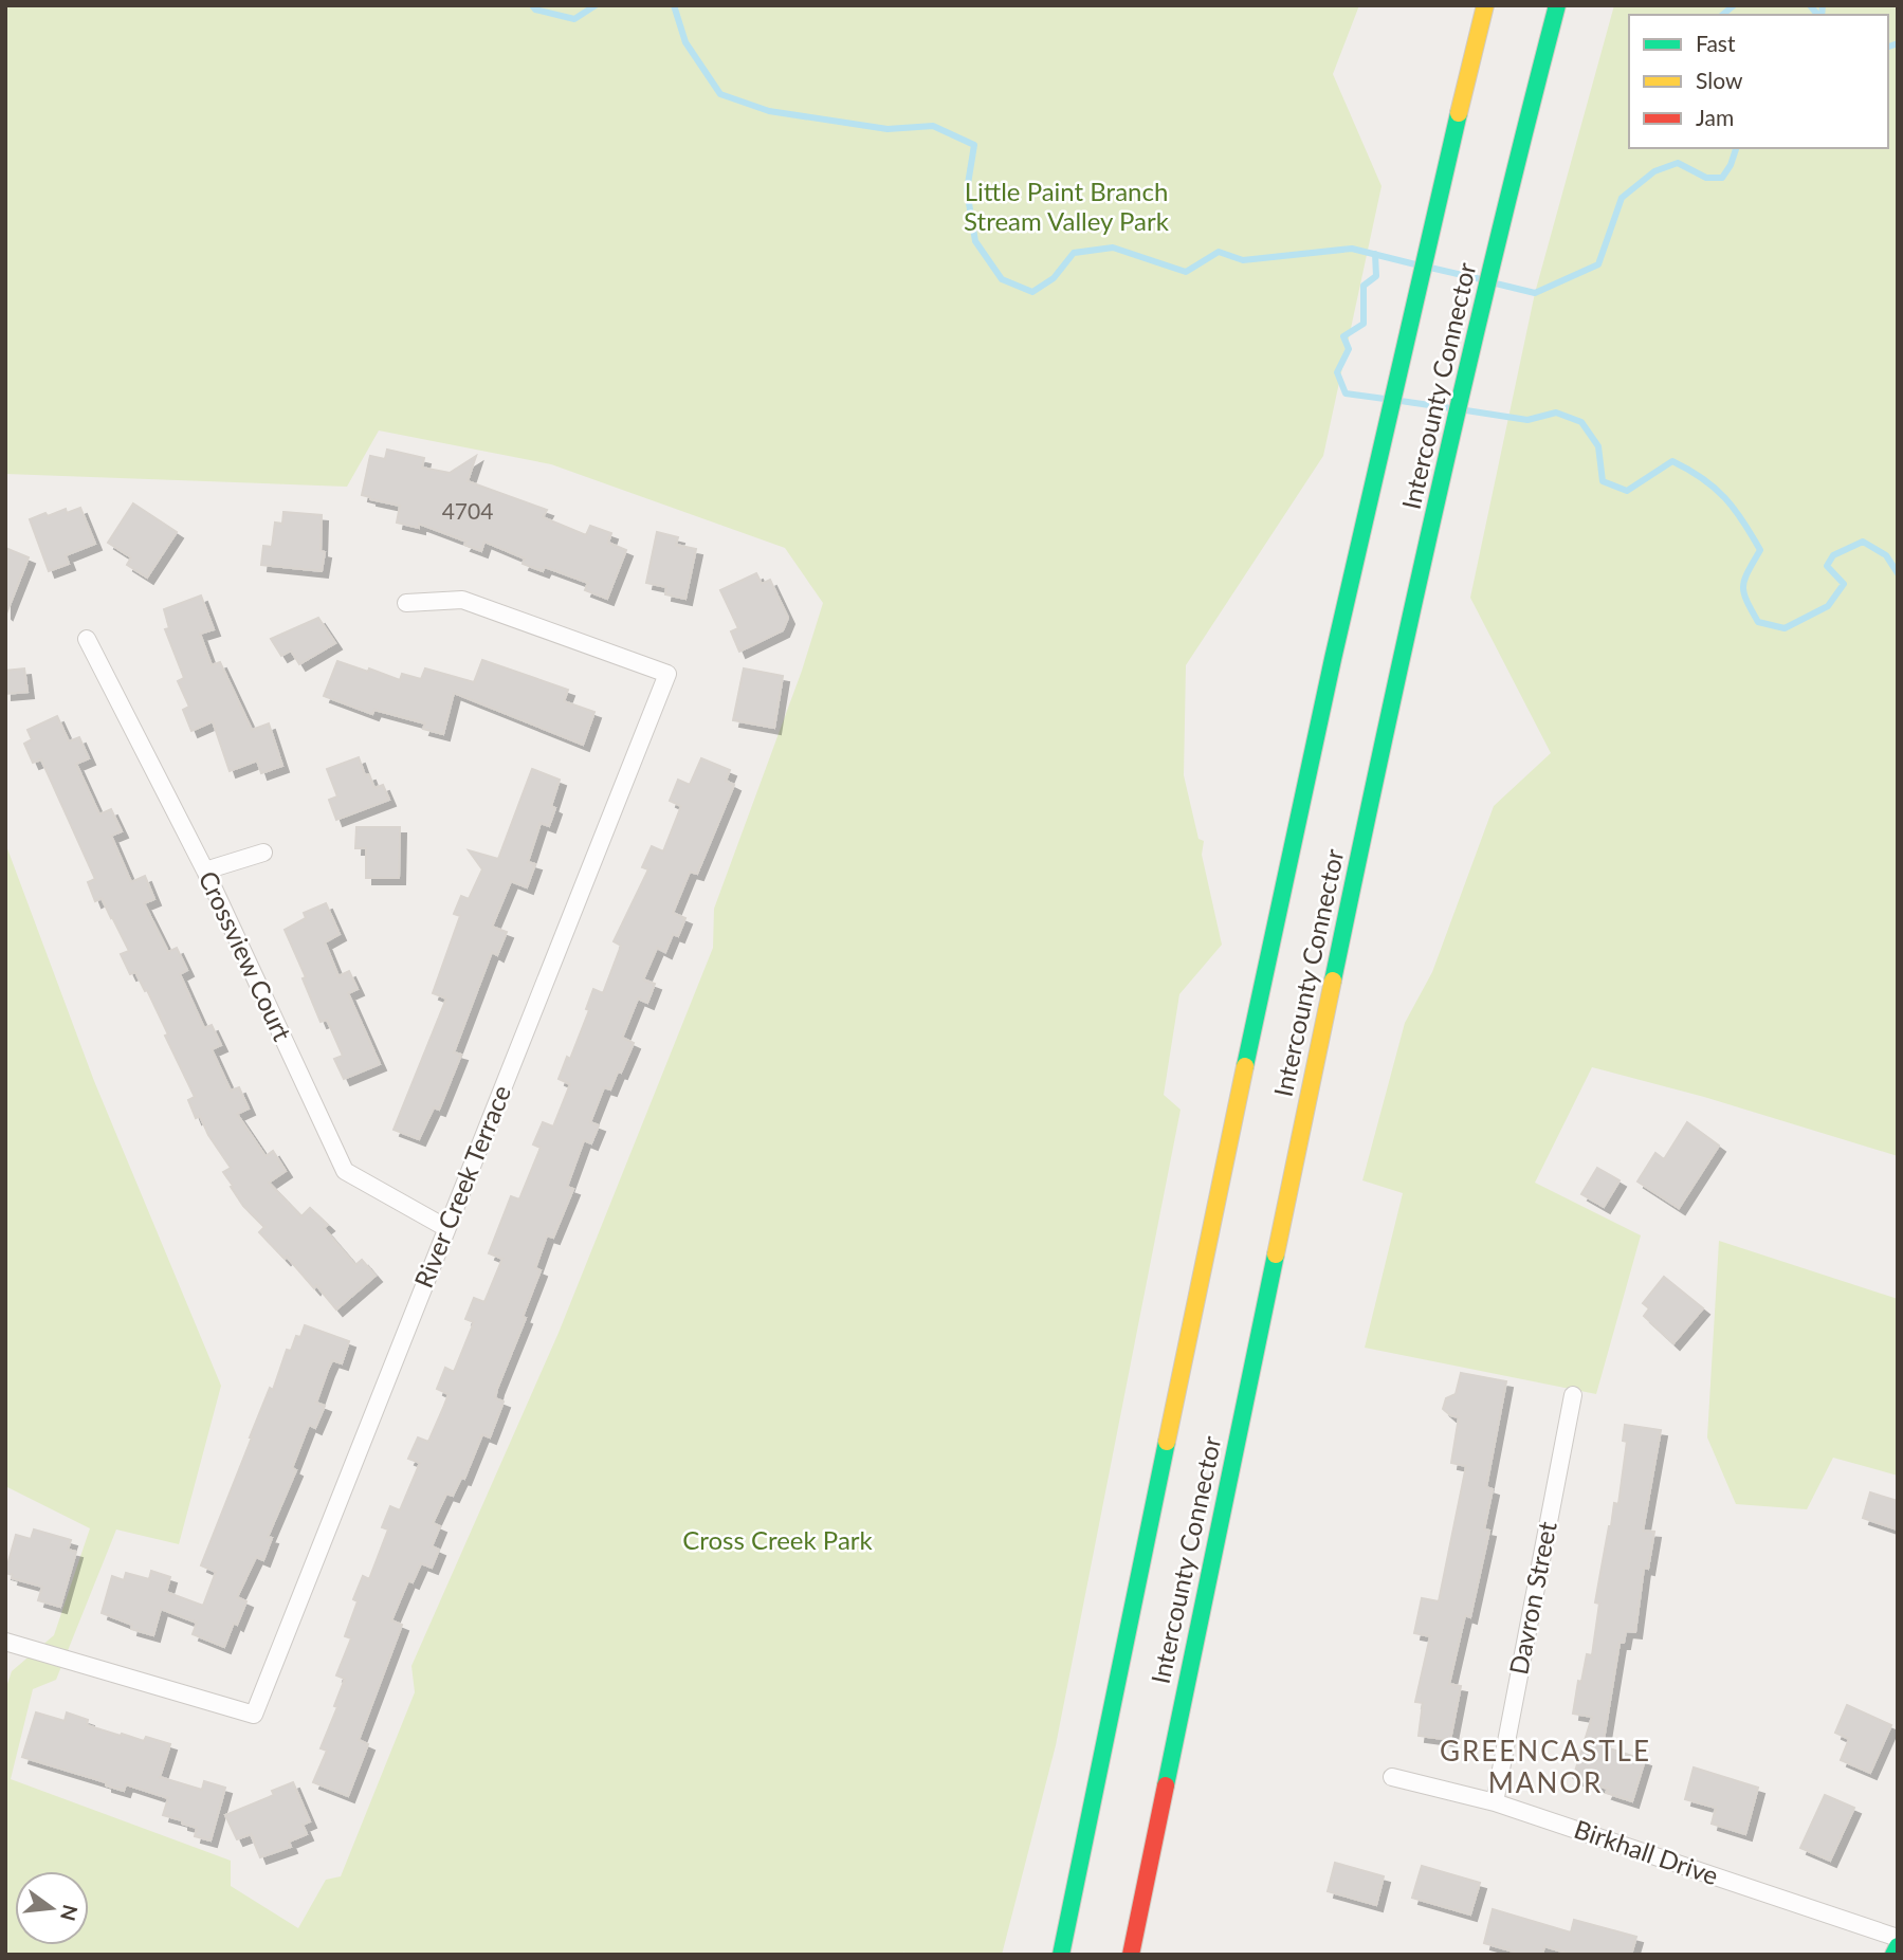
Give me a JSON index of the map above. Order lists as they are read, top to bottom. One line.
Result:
{"streets":{"main road":["Intercounty Connector"],"street":["Crossview Court","River Creek Terrace","Davron Street","Birkhall Drive"]},"crossings":[["Crossview Court","River Creek Terrace"],["Davron Street","Birkhall Drive"]],"districts":["GREENCASTLE MANOR"],"parks":["Little Paint Branch Stream Valley Park","Cross Creek Park"],"house_numbers":["4704"],"legend":["Fast","Slow","Jam"],"north":"right"}
